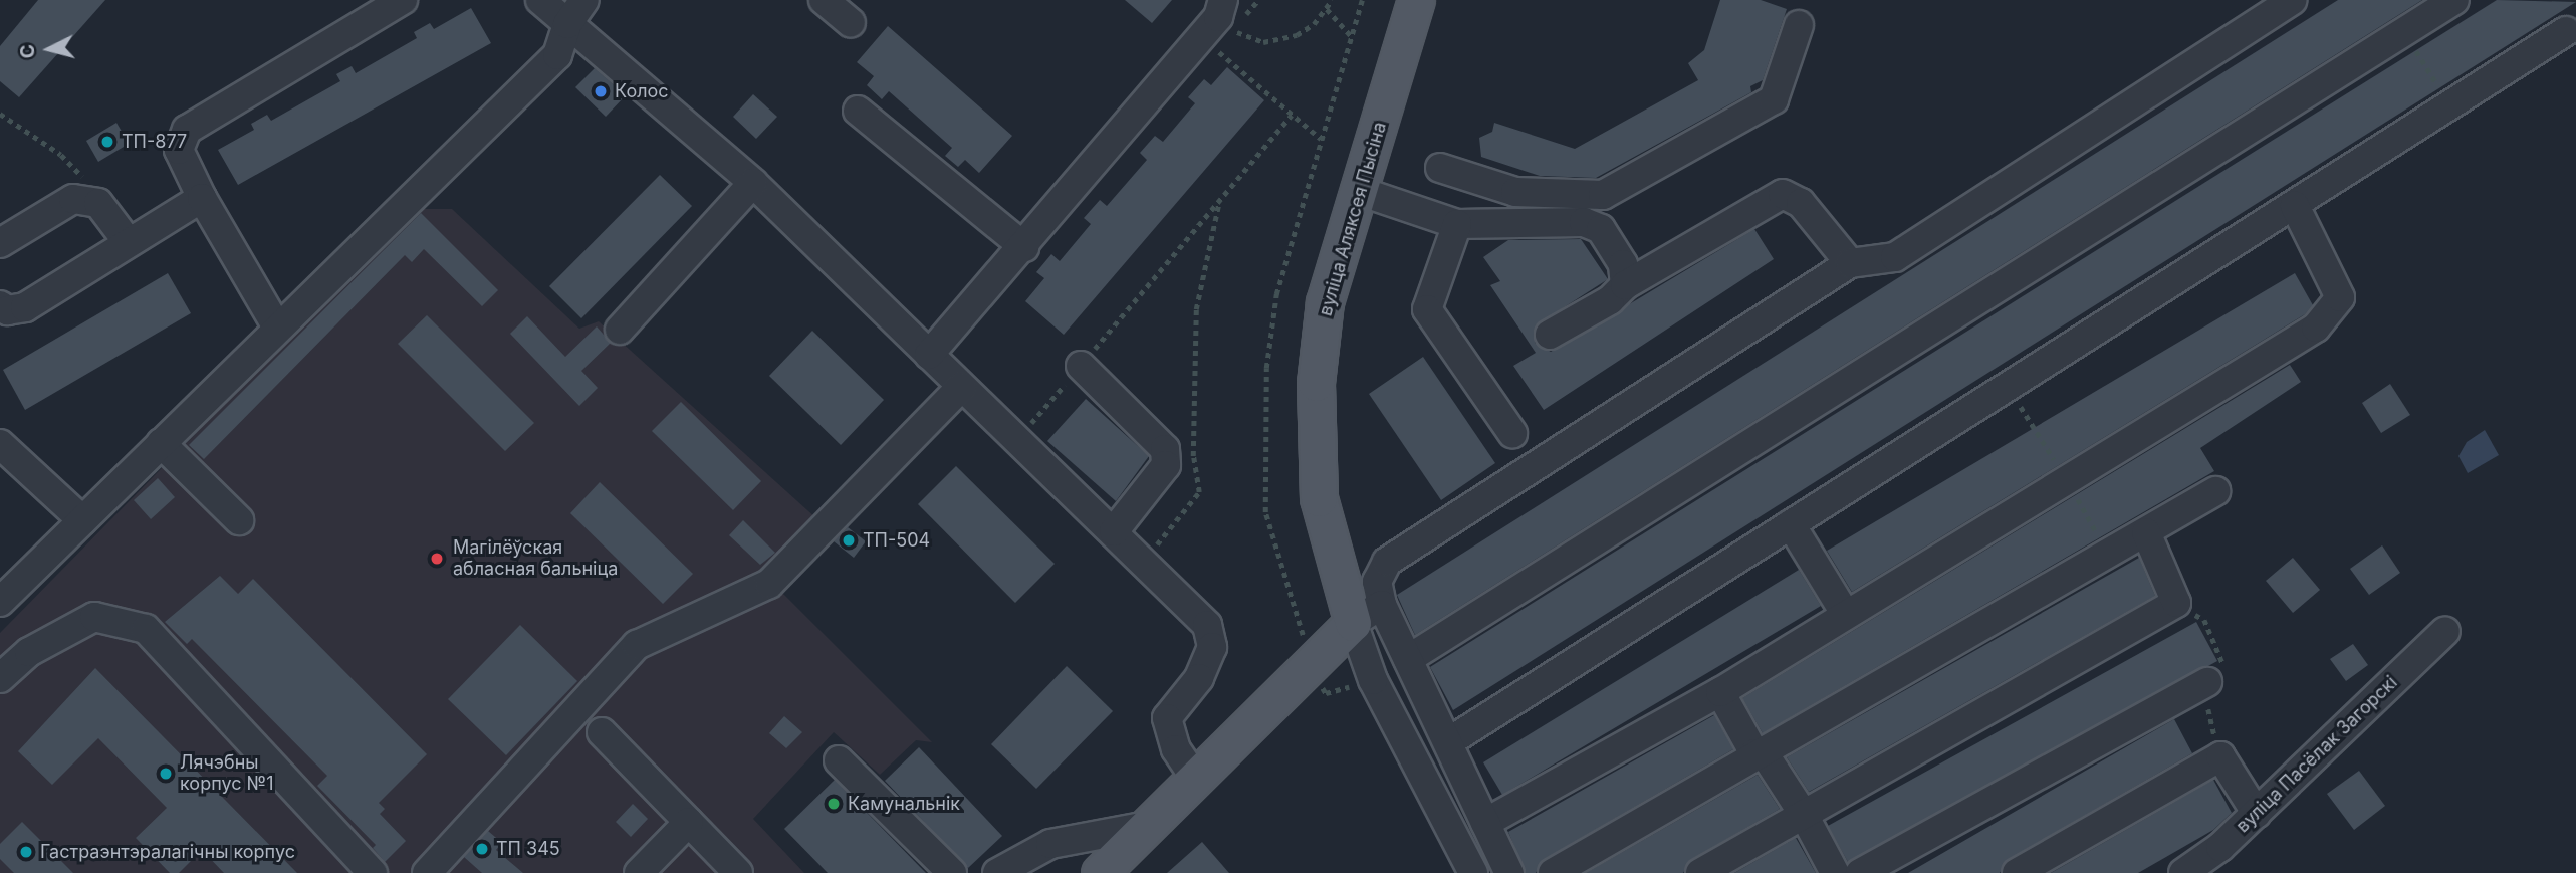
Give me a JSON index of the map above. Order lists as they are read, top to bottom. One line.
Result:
{"streets":{"main road":["вуліца Аляксея Пысіна"],"street":["вуліца Пасёлак Загорскі"]},"places":["Колос","ТП-877","ТП-504","Магілёўская абласная бальніца","Лячэбны корпус №1","Камунальнік","ТП 345","Гастраэнтэралагічны корпус"],"north":"left"}
